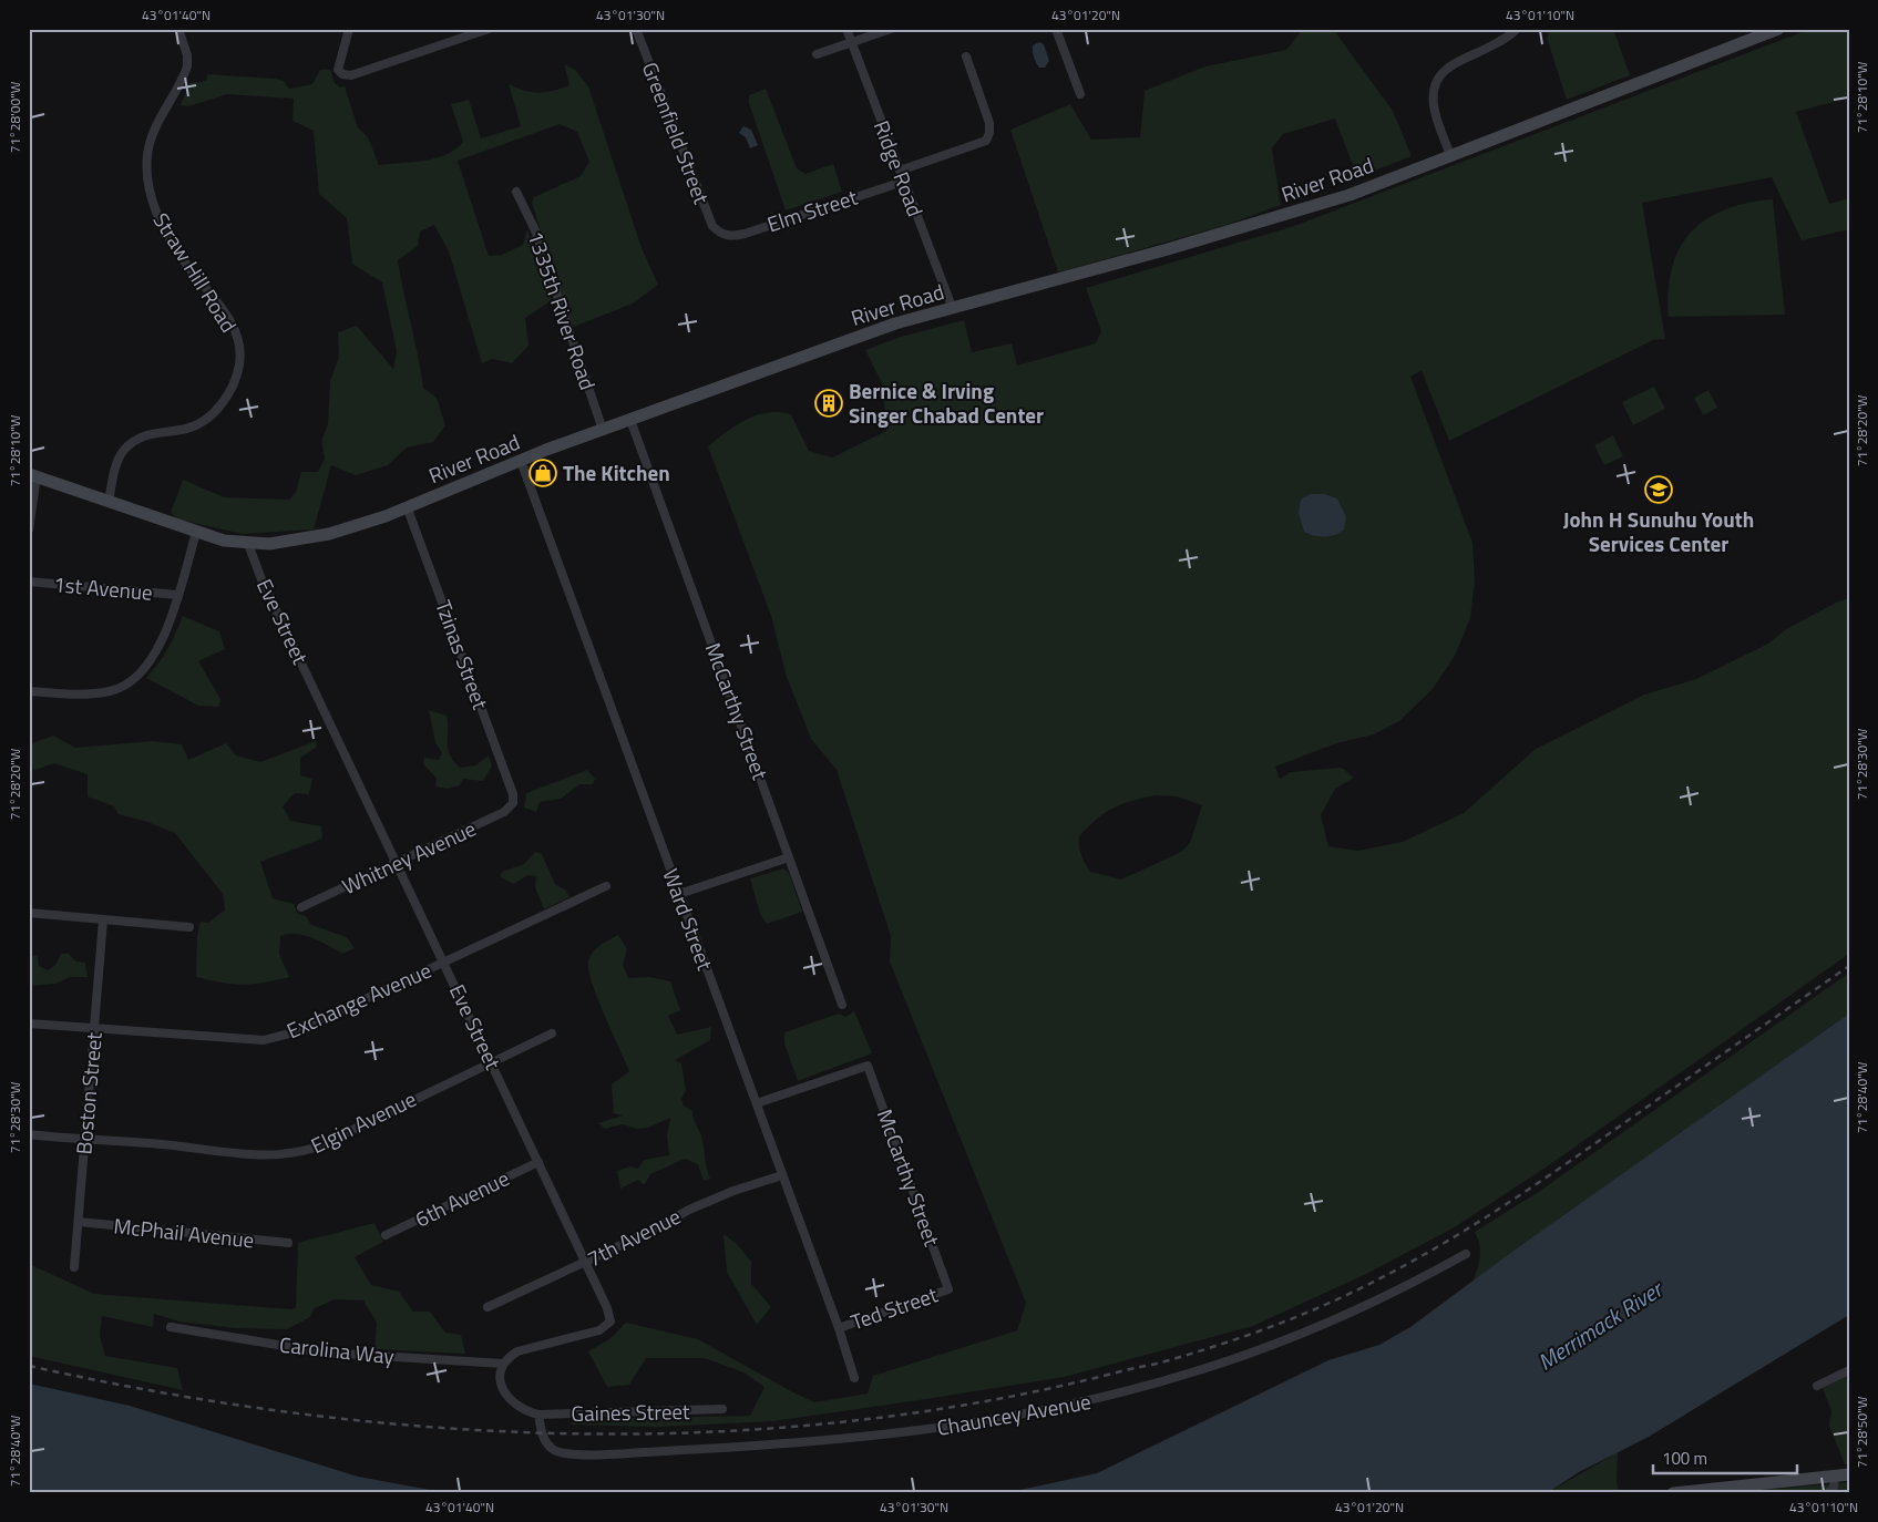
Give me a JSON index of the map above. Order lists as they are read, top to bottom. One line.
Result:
{"streets":{"street":["Greenfield Street","Ridge Road","River Road","Elm Street","Straw Hill Road","1335th River Road","1st Avenue","Eve Street","Tzinas Street","McCarthy Street","Whitney Avenue","Ward Street","Exchange Avenue","Boston Street","Elgin Avenue","6th Avenue","McPhail Avenue","7th Avenue","Ted Street","Carolina Way","Gaines Street","Chauncey Avenue"]},"crossings":[["Greenfield Street","Elm Street"],["Ridge Road","River Road"],["Ridge Road","Elm Street"],["River Road","Straw Hill Road"],["River Road","1335th River Road"],["River Road","Eve Street"],["River Road","Tzinas Street"],["River Road","McCarthy Street"],["River Road","Ward Street"],["Eve Street","Whitney Avenue"],["Eve Street","Exchange Avenue"],["Eve Street","Elgin Avenue"],["Eve Street","6th Avenue"],["Eve Street","7th Avenue"],["Eve Street","Carolina Way"],["Tzinas Street","Whitney Avenue"],["McCarthy Street","Ward Street"],["McCarthy Street","Ted Street"],["Ward Street","7th Avenue"],["Ward Street","Ted Street"],["Exchange Avenue","Boston Street"],["Boston Street","Elgin Avenue"],["Boston Street","McPhail Avenue"],["Gaines Street","Chauncey Avenue"]],"water":["Merrimack River"],"places":{"building":["Bernice & Irving Singer Chabad Center"],"shop":["The Kitchen"],"school or university":["John H Sunuhu Youth Services Center"]},"scale_bar":"100 m","coordinates":["43°01'40\"N","43°01'30\"N","43°01'20\"N","43°01'10\"N","71°28'10\"W","71°28'00\"W","71°28'20\"W","71°28'30\"W","71°28'40\"W","71°28'50\"W"]}
